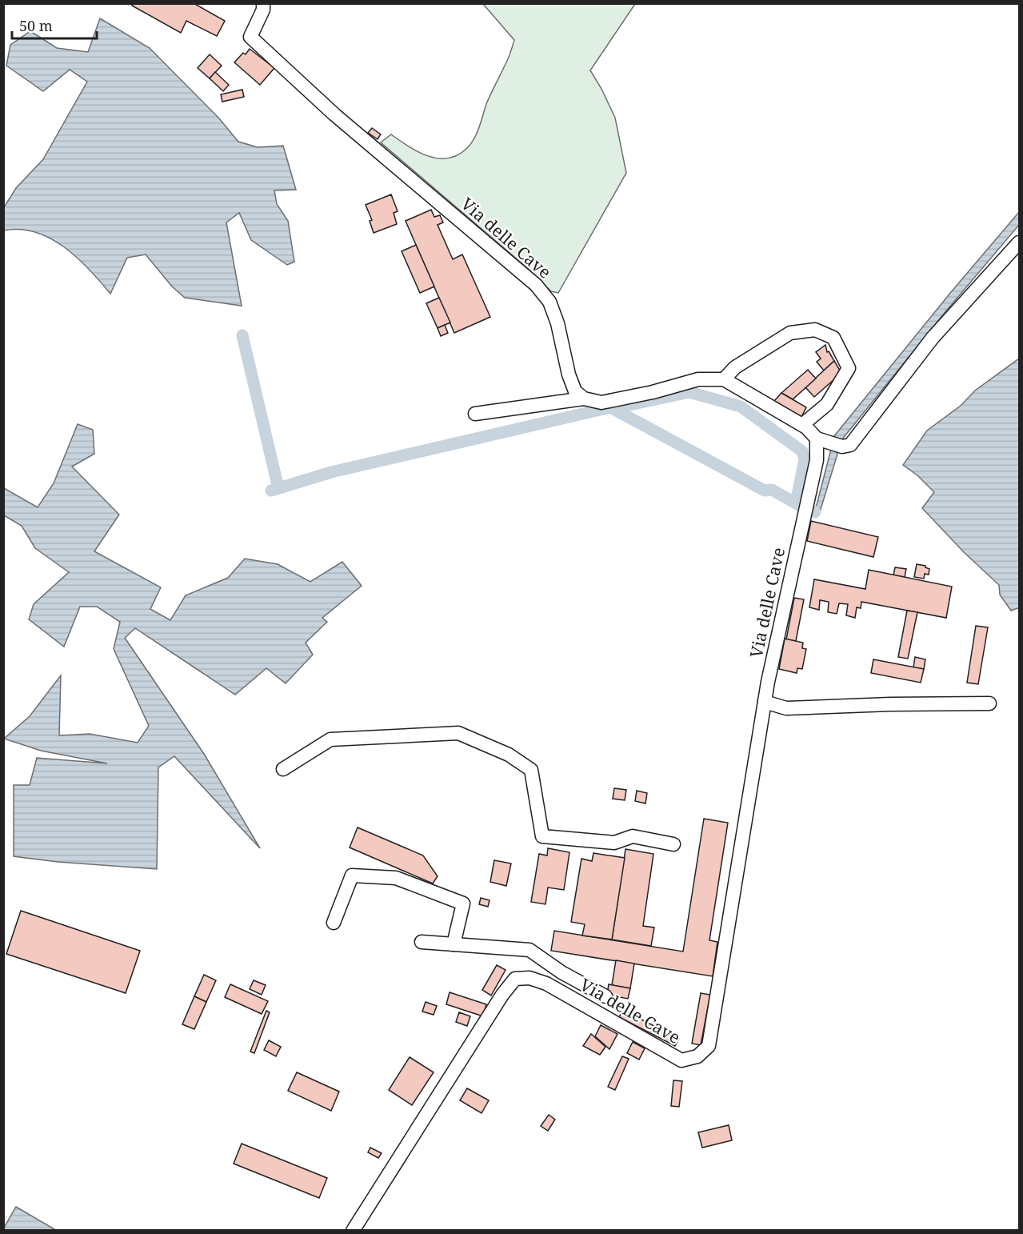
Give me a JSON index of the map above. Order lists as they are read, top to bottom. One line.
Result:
{"streets":{"street":["Via delle Cave"]},"scale_bar":"50 m"}
